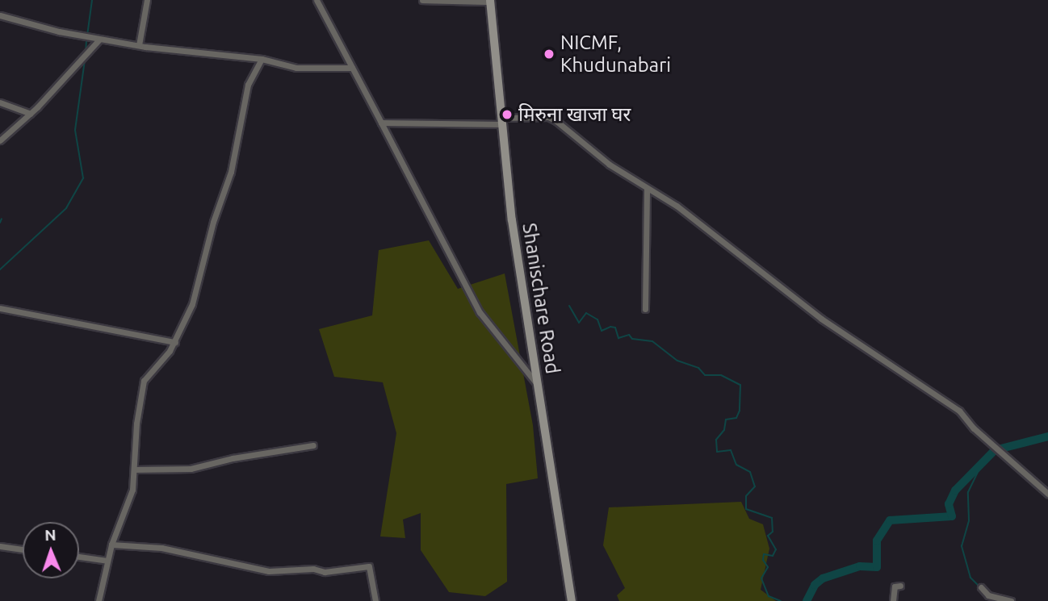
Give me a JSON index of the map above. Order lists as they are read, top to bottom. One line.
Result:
{"streets":{"street":["Shanischare Road"]},"places":["NICMF, Khudunabari","मिरुना खाजा घर"],"north":"top"}
